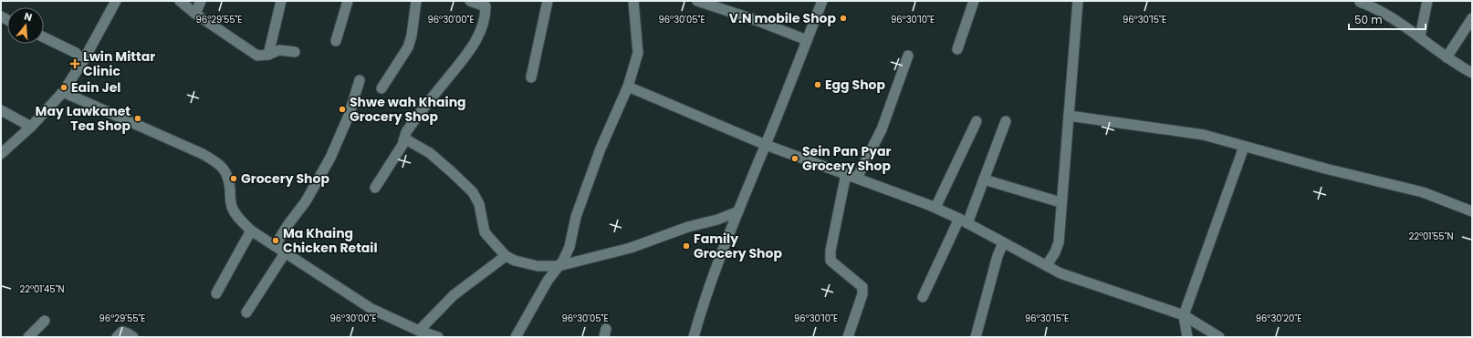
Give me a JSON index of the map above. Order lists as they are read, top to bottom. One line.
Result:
{"places":{"other":["V.N mobile Shop","Egg Shop","Eain Jel","Shwe wah Khaing Grocery Shop","May Lawkanet Tea Shop","Sein Pan Pyar Grocery Shop","Grocery Shop","Ma Khaing Chicken Retail","Family Grocery Shop"],"health":["Lwin Mittar Clinic"]},"scale_bar":"50 m","north":"top","coordinates":["96°29'55\"E","96°30'00\"E","96°30'05\"E","96°30'10\"E","96°30'15\"E","22°01'55\"N","22°01'45\"N","96°30'20\"E"]}
